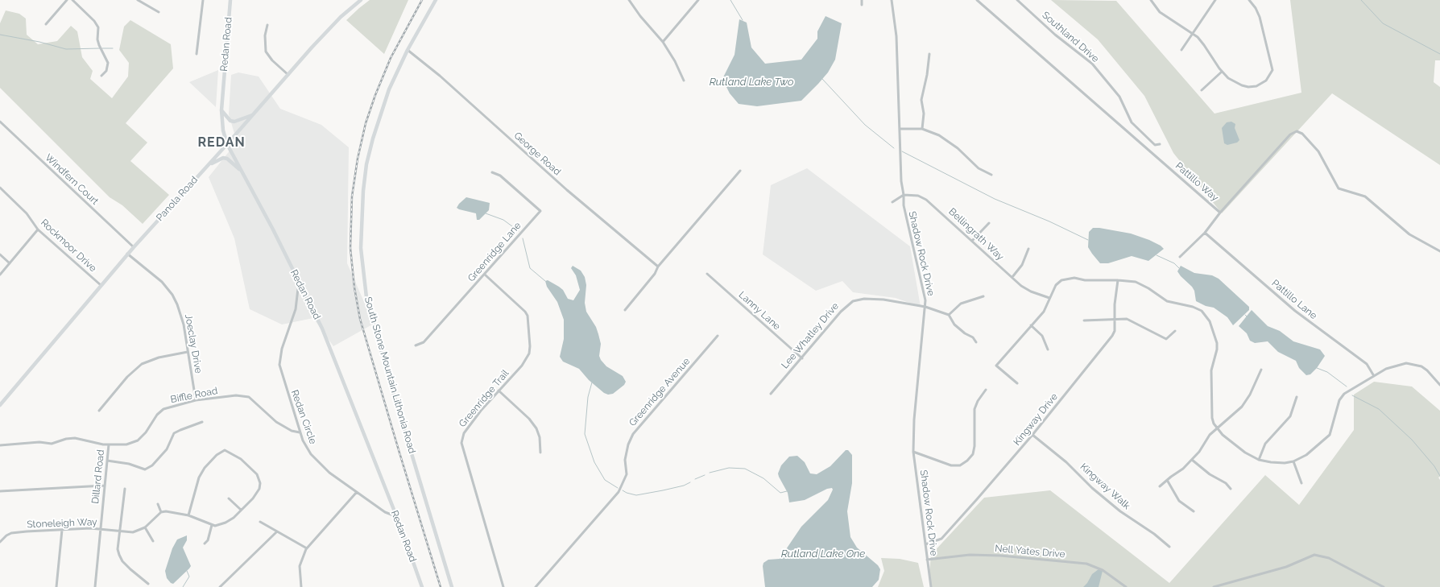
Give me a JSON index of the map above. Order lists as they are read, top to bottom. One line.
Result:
{"streets":{"main road":["Redan Road","Panola Road","South Stone Mountain Lithonia Road"],"street":["Southland Drive","George Road","Windfern Court","Pattillo Way","Bellingrath Way","Rockmoor Drive","Greenridge Lane","Shadow Rock Drive","Pattillo Lane","Lanny Lane","Lee Whatley Drive","Joeclay Drive","Greenridge Avenue","Biffle Road","Greenridge Trail","Redan Circle","Kingway Drive","Dillard Road","Kingway Walk","Stoneleigh Way","Nell Yates Drive"]},"crossings":[["Redan Road","Panola Road"],["Redan Road","Redan Circle"],["George Road","South Stone Mountain Lithonia Road"],["Windfern Court","Panola Road"],["Panola Road","Rockmoor Drive"],["Panola Road","Joeclay Drive"],["Bellingrath Way","Shadow Rock Drive"],["Greenridge Lane","Greenridge Trail"],["Shadow Rock Drive","Lee Whatley Drive"],["Shadow Rock Drive","Kingway Drive"],["Shadow Rock Drive","Nell Yates Drive"],["Lanny Lane","Lee Whatley Drive"],["Joeclay Drive","Biffle Road"],["Biffle Road","Redan Circle"],["Biffle Road","Dillard Road"],["Kingway Drive","Kingway Walk"],["Dillard Road","Stoneleigh Way"]],"districts":["REDAN"],"water":["Rutland Lake Two","Rutland Lake One"]}
